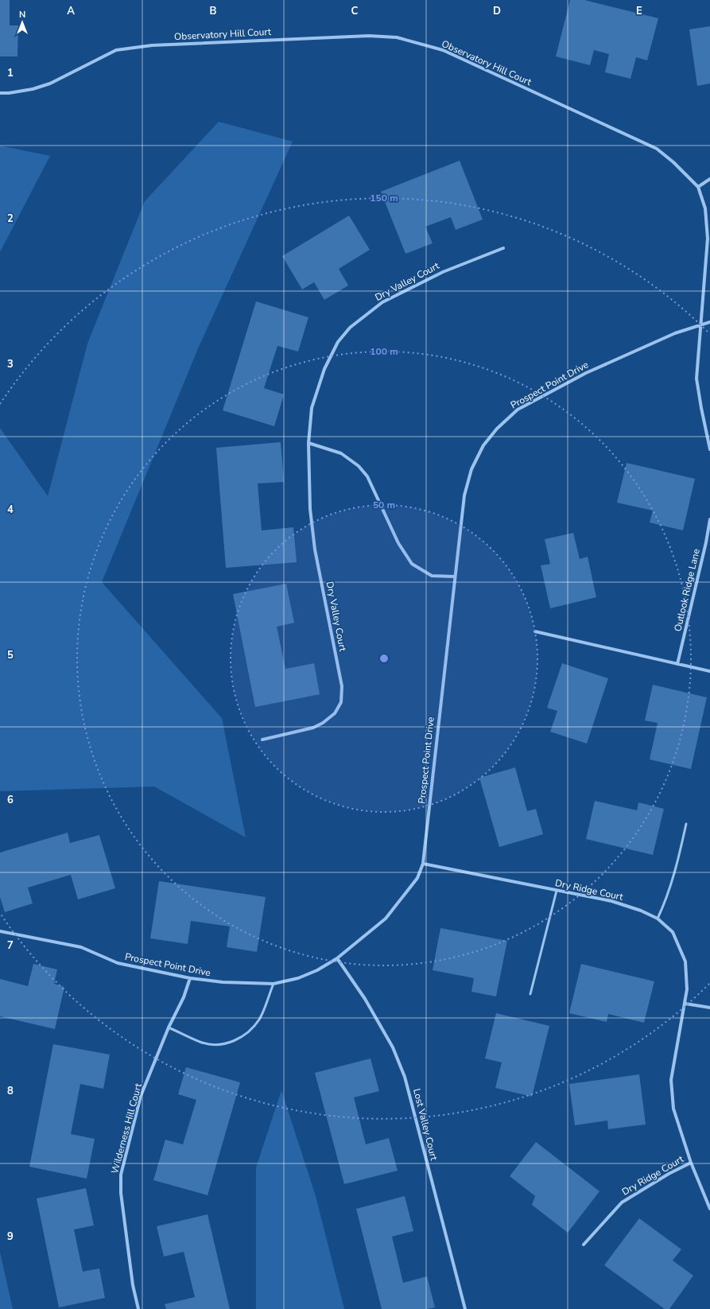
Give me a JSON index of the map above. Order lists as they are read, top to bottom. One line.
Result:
{"streets":{"street":["Observatory Hill Court","Dry Valley Court","Prospect Point Drive","Outlook Ridge Lane","Dry Ridge Court","Lost Valley Court","Wilderness Hill Court"]},"crossings":[["Observatory Hill Court","Prospect Point Drive"],["Prospect Point Drive","Dry Ridge Court"],["Prospect Point Drive","Lost Valley Court"],["Prospect Point Drive","Wilderness Hill Court"]],"north":"top","grid":{"columns":["A","B","C","D","E"],"rows":["1","2","3","4","5","6","7","8","9"]},"rings":["150 m","100 m","50 m"]}
